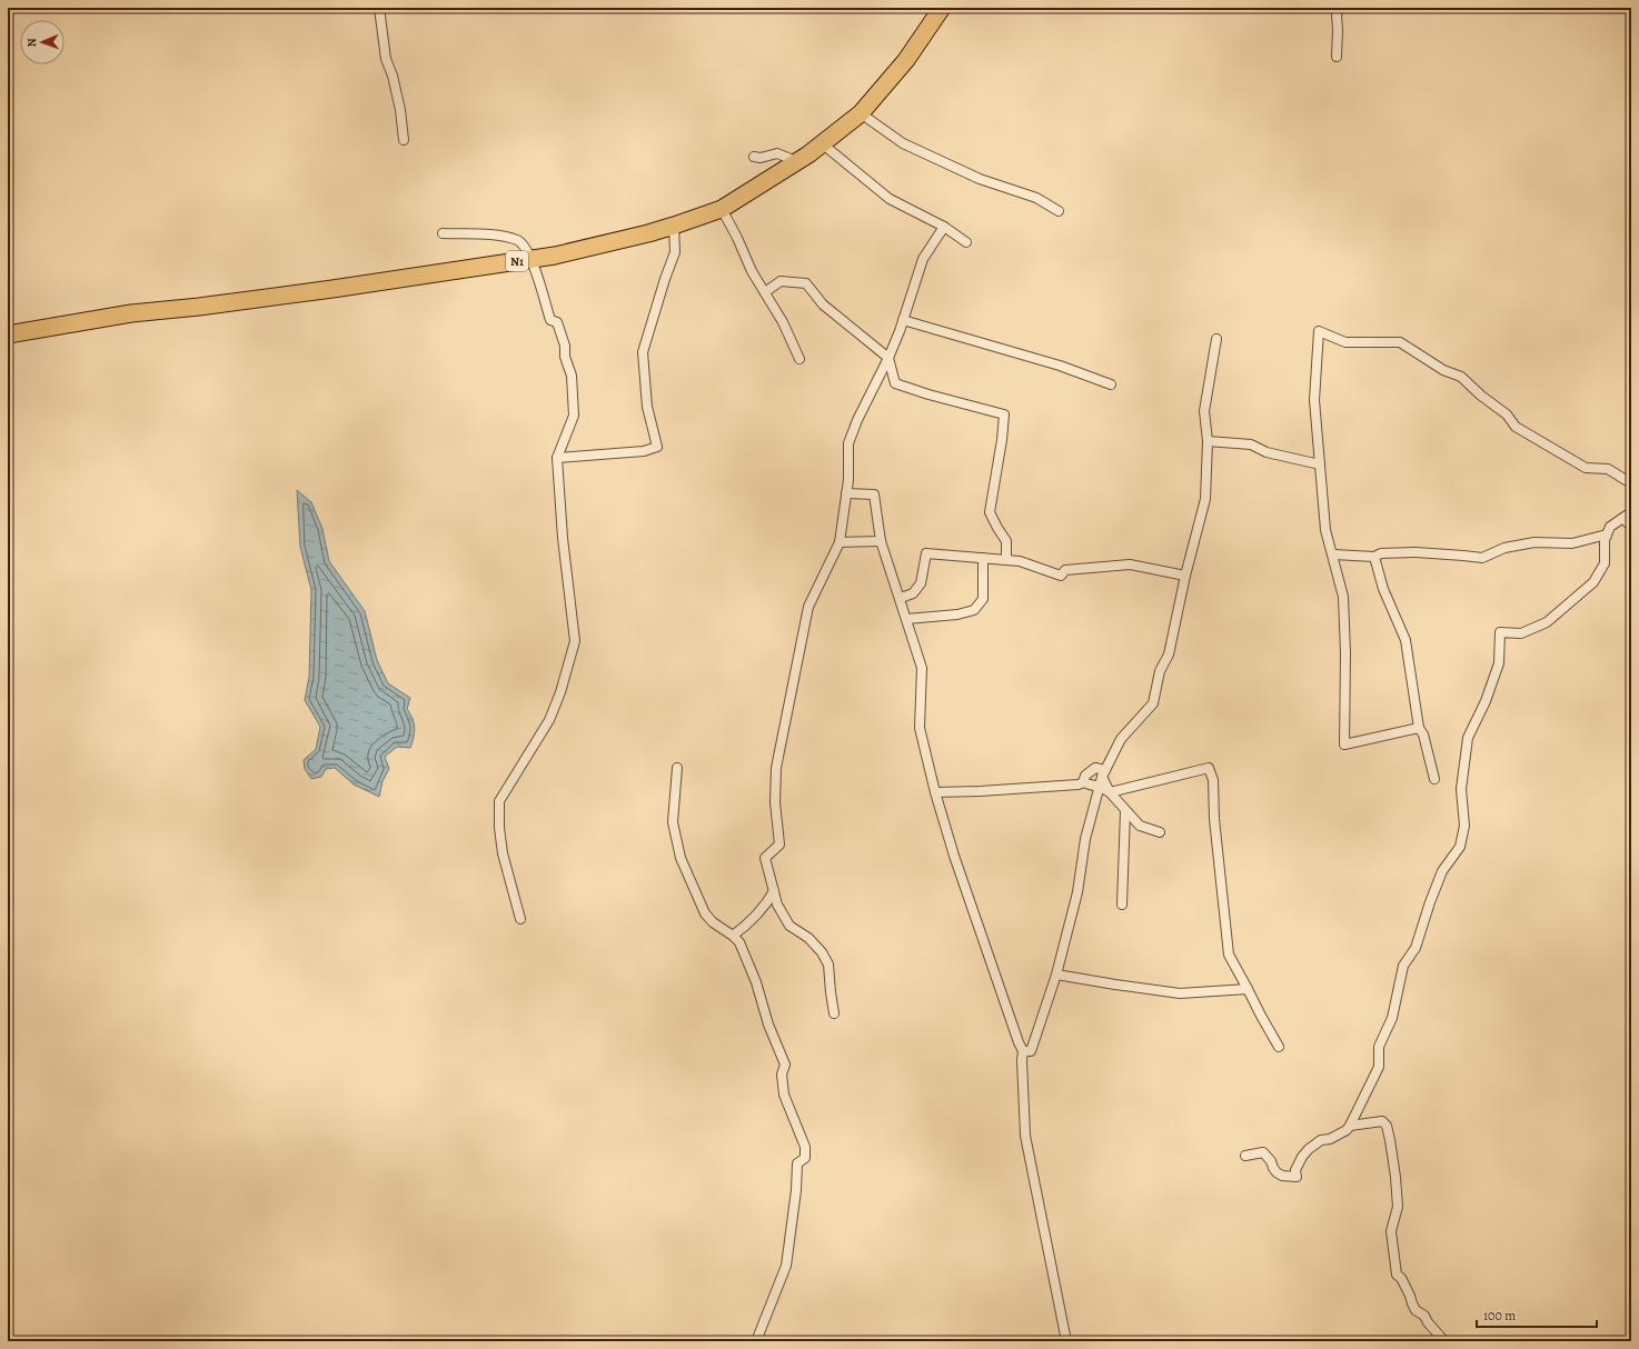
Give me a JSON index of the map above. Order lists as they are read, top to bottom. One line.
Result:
{"streets":{"highway":["N1"]},"scale_bar":"100 m","north":"left"}
